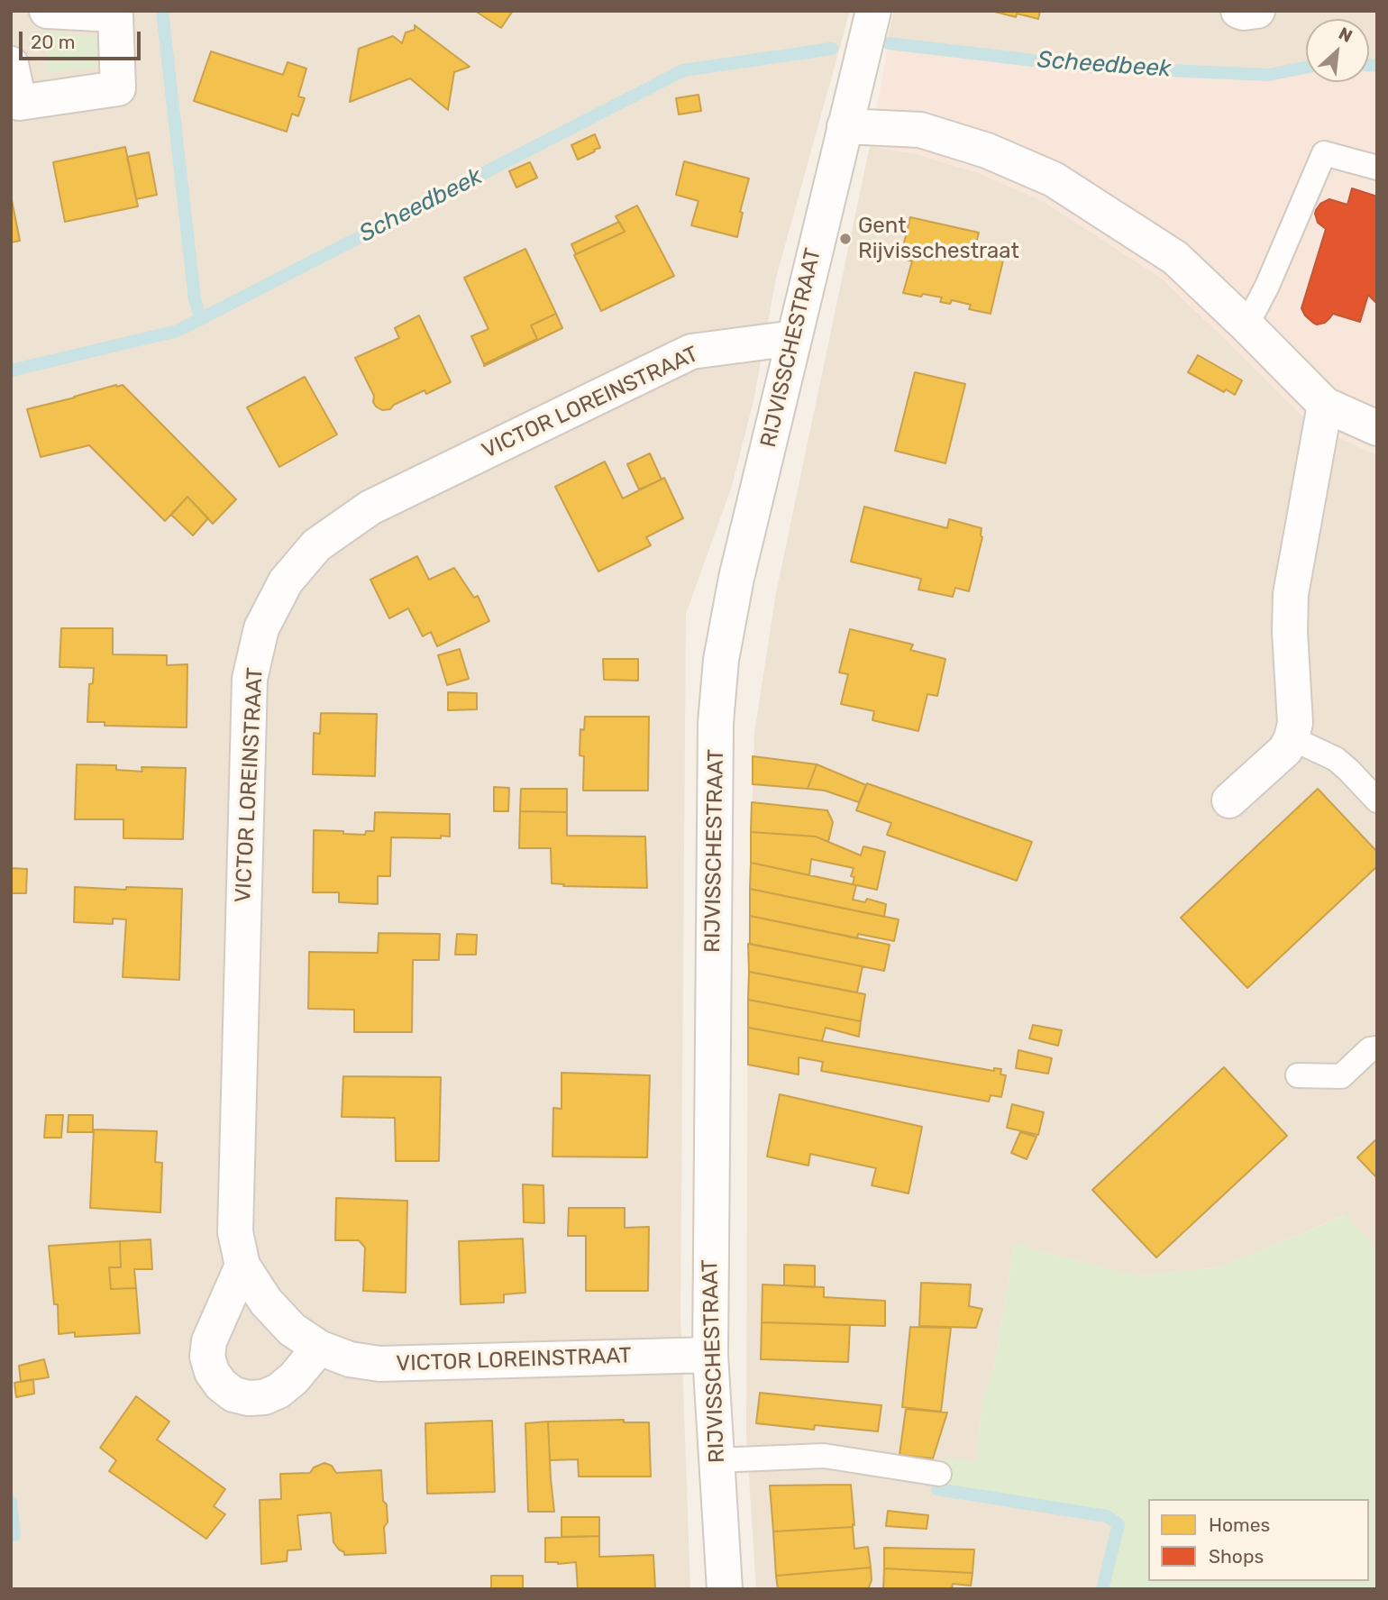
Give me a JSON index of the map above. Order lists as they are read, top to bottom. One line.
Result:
{"streets":{"street":["RIJVISSCHESTRAAT","VICTOR LOREINSTRAAT"]},"crossings":[["RIJVISSCHESTRAAT","VICTOR LOREINSTRAAT"]],"water":["Scheedbeek"],"places":["Gent Rijvisschestraat"],"legend":["Homes","Shops"],"scale_bar":"20 m","north":"top right"}
